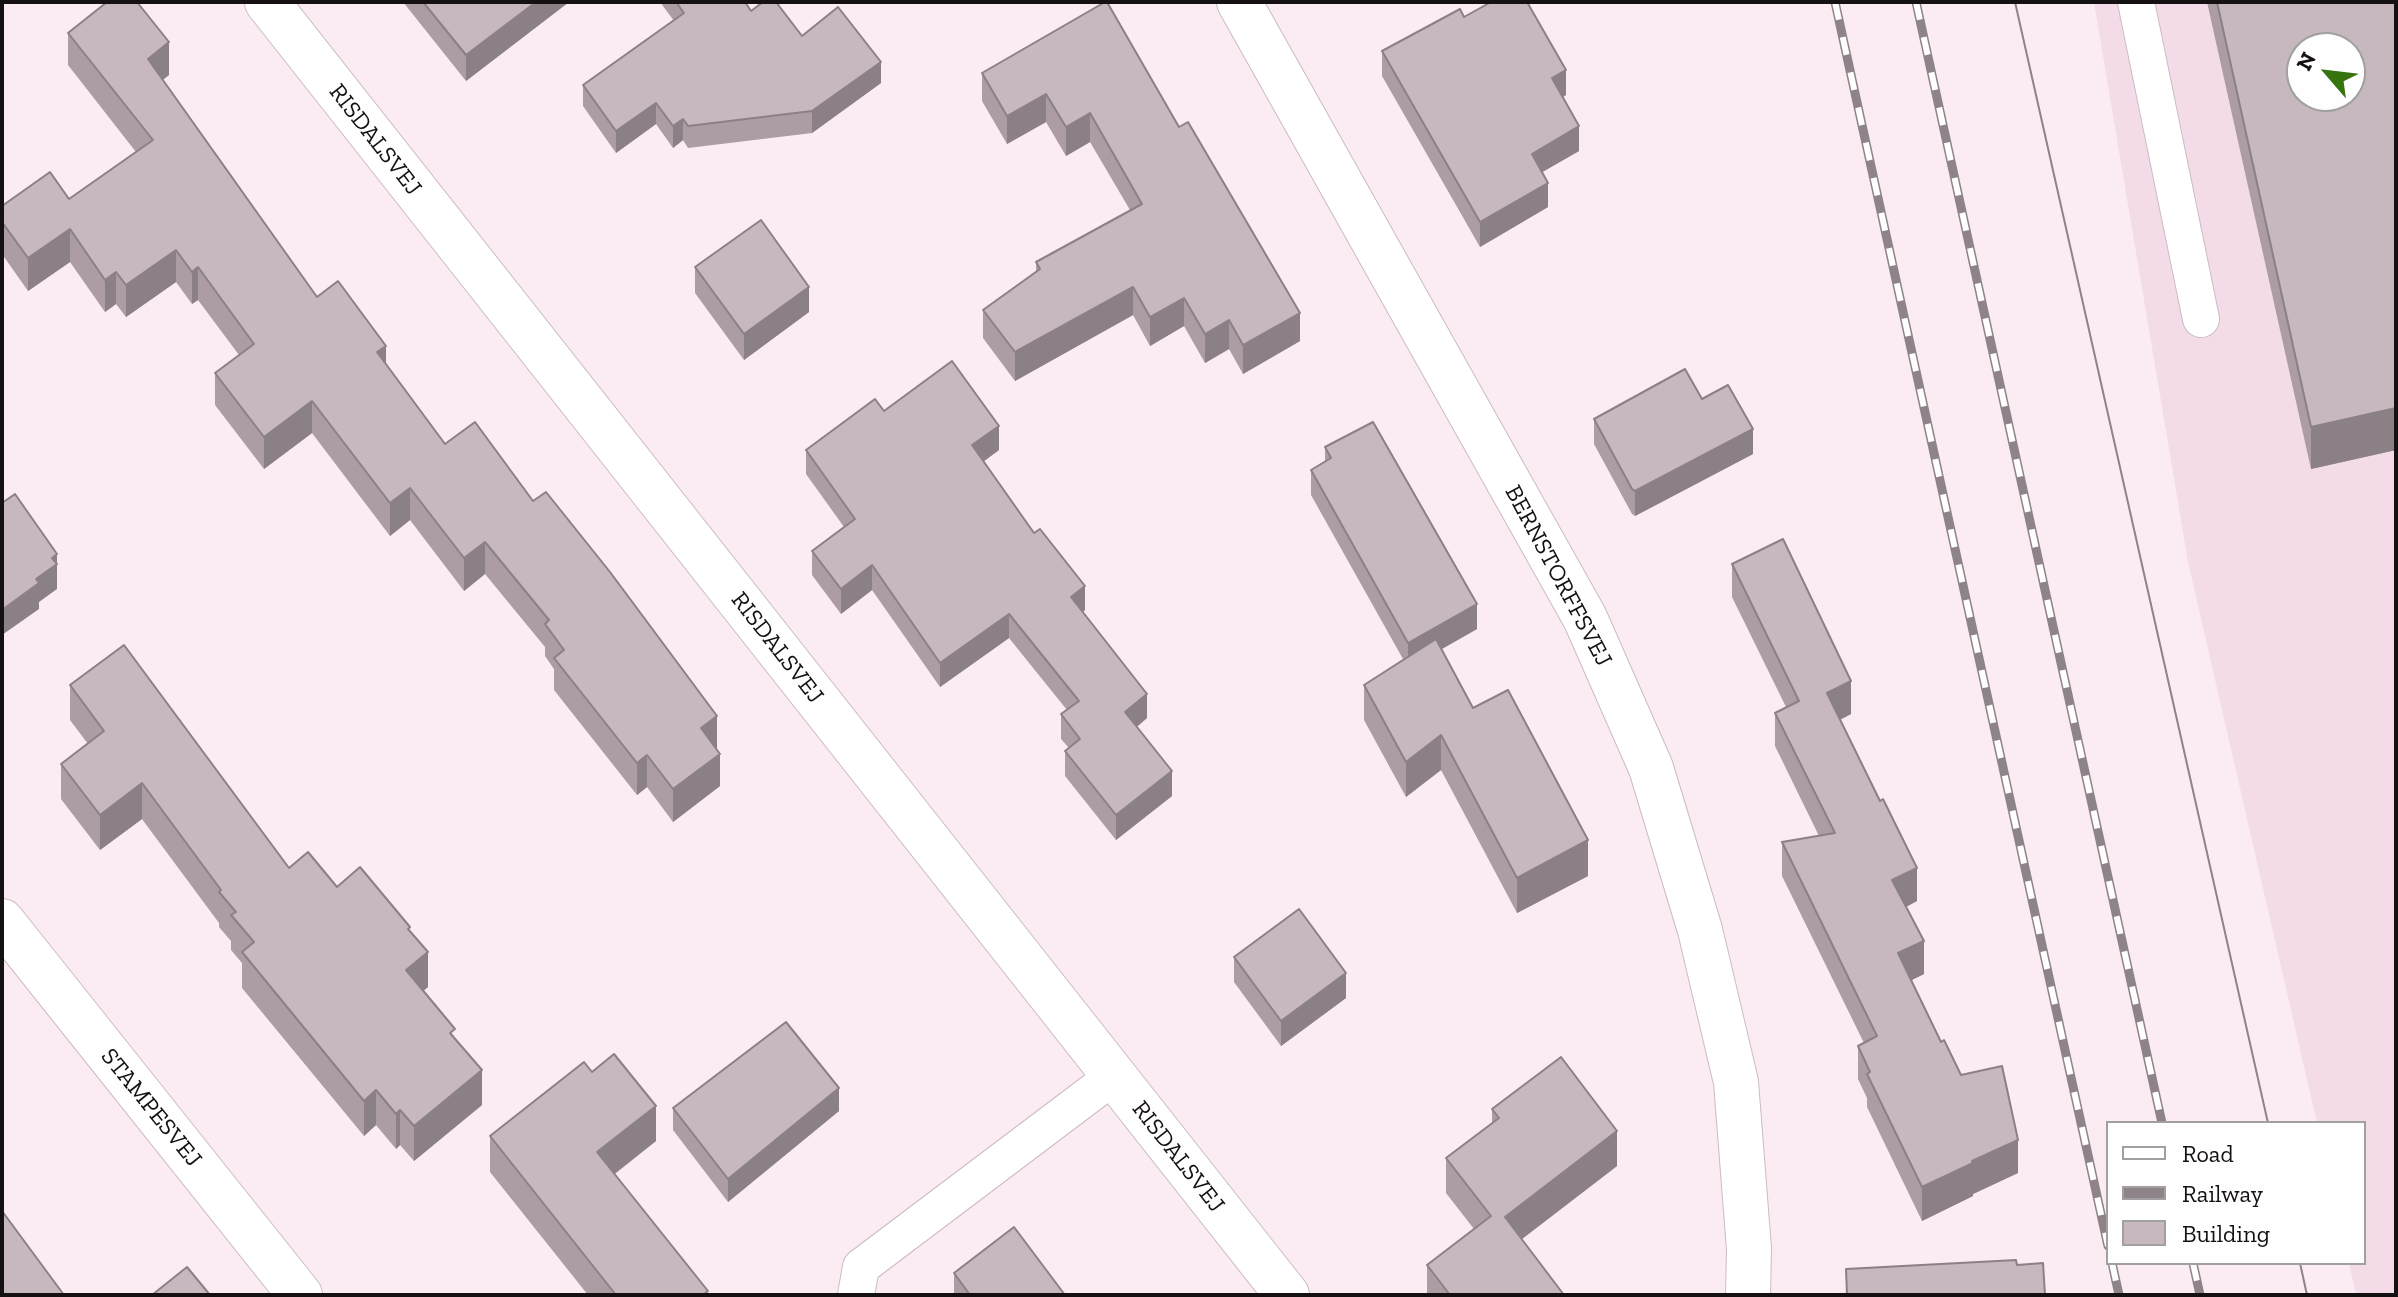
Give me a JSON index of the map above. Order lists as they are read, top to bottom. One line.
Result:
{"streets":{"street":["RISDALSVEJ","BERNSTORFFSVEJ","STAMPESVEJ"]},"legend":["Road","Railway","Building"],"north":"top left"}
